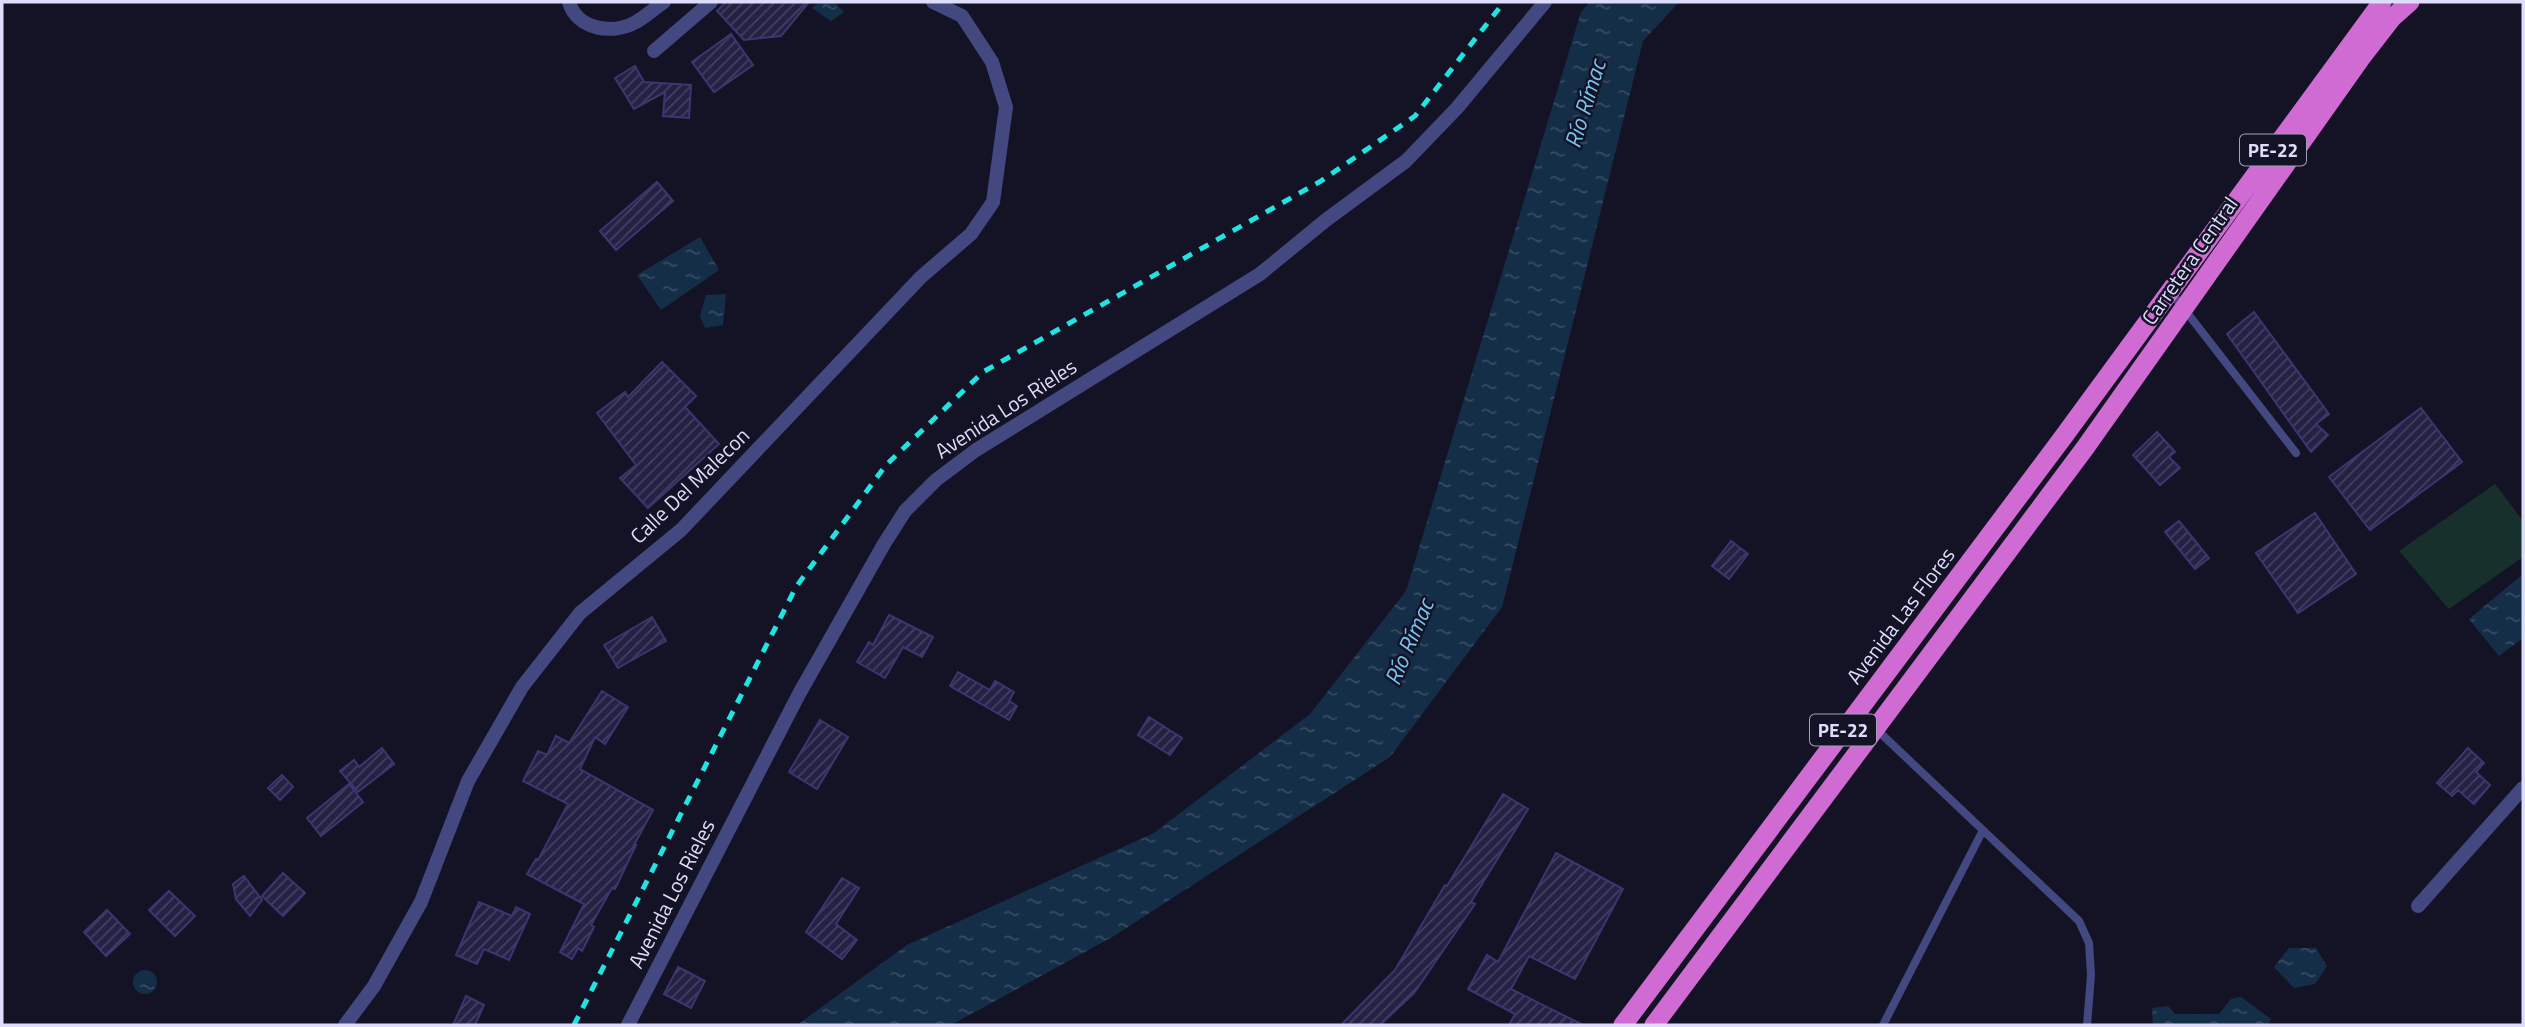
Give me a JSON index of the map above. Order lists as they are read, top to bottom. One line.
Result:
{"streets":{"highway":["PE-22","Carretera Central","Avenida Las Flores"],"street":["Avenida Los Rieles","Calle Del Malecon"]},"crossings":[["PE-22","Carretera Central"],["Carretera Central","Avenida Las Flores"]],"water":["Río Rímac"]}
